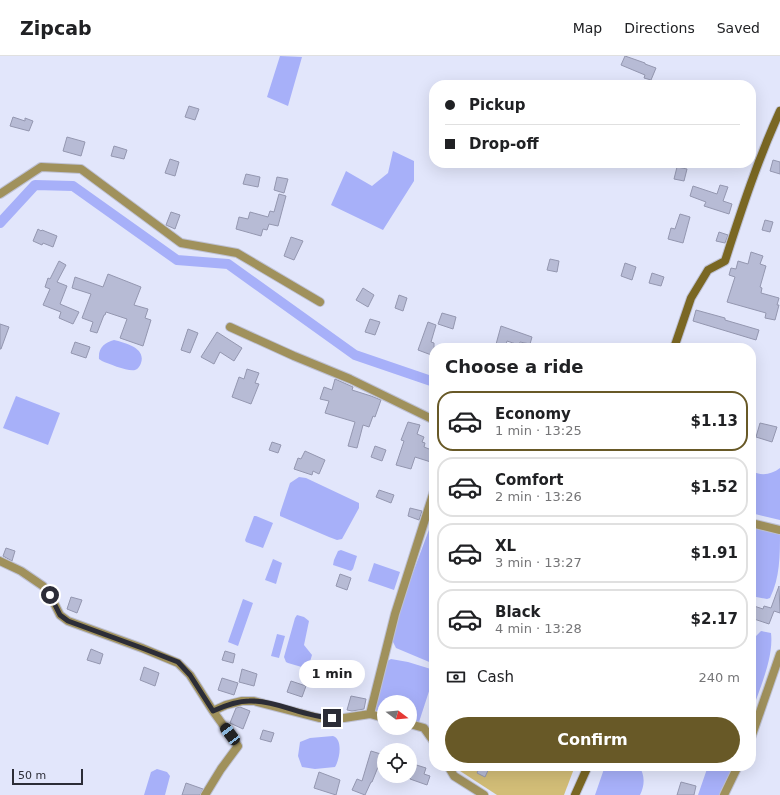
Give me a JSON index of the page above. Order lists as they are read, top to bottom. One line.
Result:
{"scale_bar":"50 m","north":"right","page":{"header":"Zipcab","nav":["Map","Directions","Saved"],"banner":["Pickup","Drop-off"],"heading":"Choose a ride","list":[{"name":"Economy","note":"1 min · 13:25","value":"$1.13"},{"name":"Comfort","note":"2 min · 13:26","value":"$1.52"},{"name":"XL","note":"3 min · 13:27","value":"$1.91"},{"name":"Black","note":"4 min · 13:28","value":"$2.17"}],"pay":["Cash","240 m"],"bubble":"1 min","buttons":"Confirm","scale":"50 m"}}
